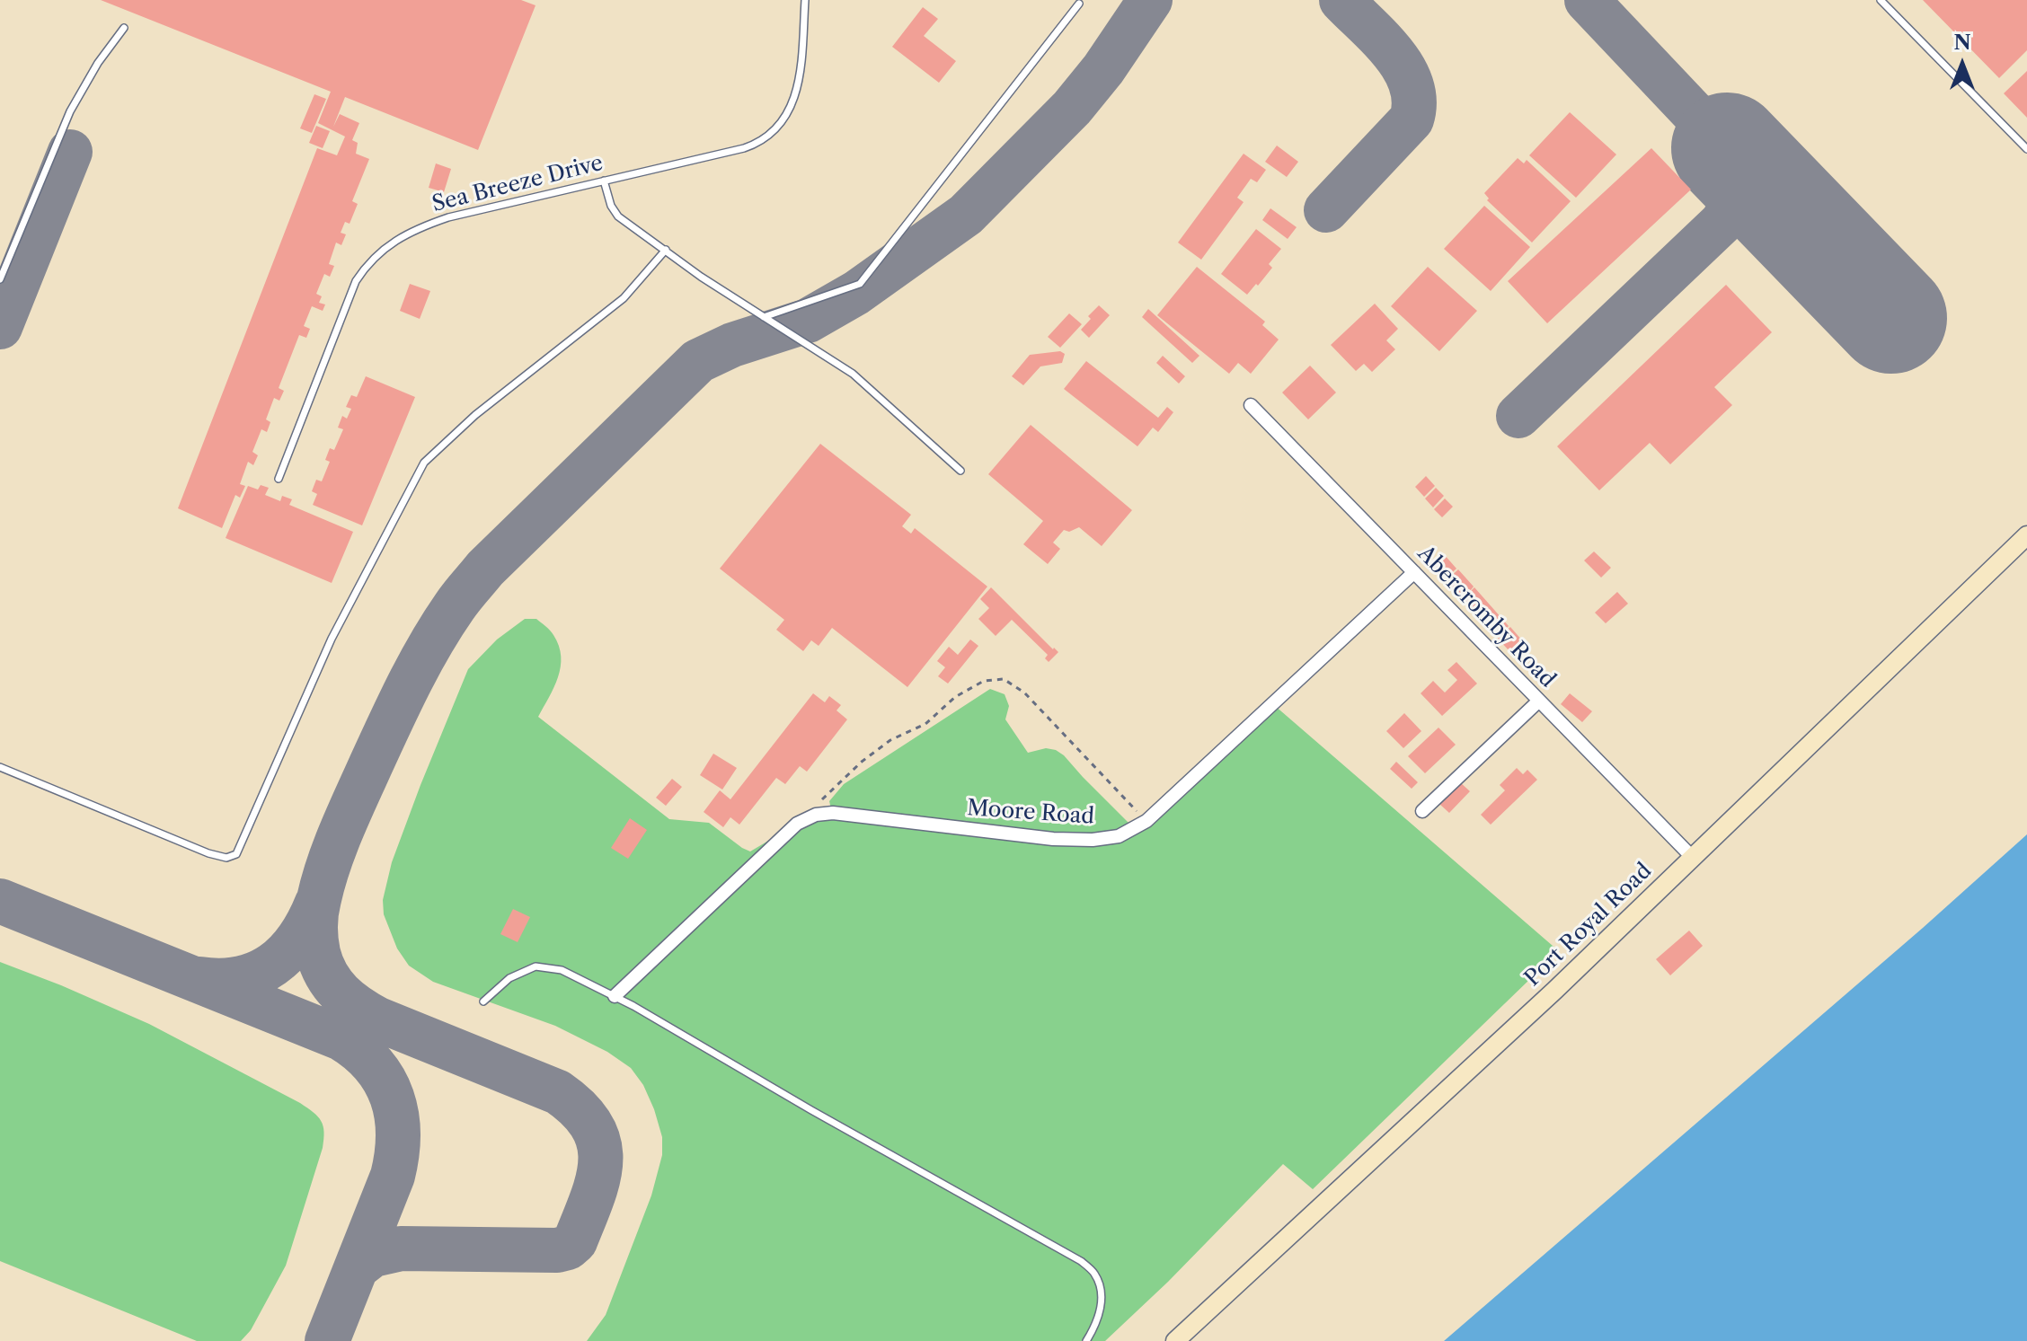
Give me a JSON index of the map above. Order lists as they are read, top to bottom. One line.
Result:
{"streets":{"main road":["Port Royal Road"],"street":["Abercromby Road","Moore Road"],"lane":["Sea Breeze Drive"]},"crossings":[["Abercromby Road","Moore Road"],["Abercromby Road","Port Royal Road"]],"north":"top"}
